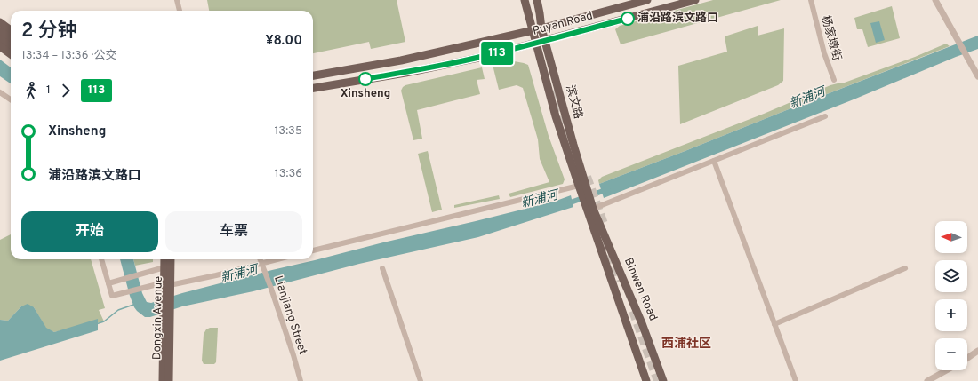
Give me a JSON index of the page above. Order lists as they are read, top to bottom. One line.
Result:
{"streets":{"main road":["Puyan Road","滨文路","Binwen Road","Dongxin Avenue"],"street":["杨家墩街","Lianjiang Street"]},"crossings":[["Puyan Road","滨文路"],["滨文路","Binwen Road"]],"districts":["西浦社区"],"water":["新浦河"],"places":["浦沿路滨文路口","Xinsheng"],"lines":["bus line 113"],"north":"left","page":{"on_map":"113","heading":["2 分钟","13:34 – 13:36 · 公交","¥8.00"],"legs":["1","113"],"list":[{"name":"Xinsheng","value":"13:35"},{"name":"浦沿路滨文路口","value":"13:36"}],"buttons":["开始","车票"],"map_buttons":["+","−"]}}
